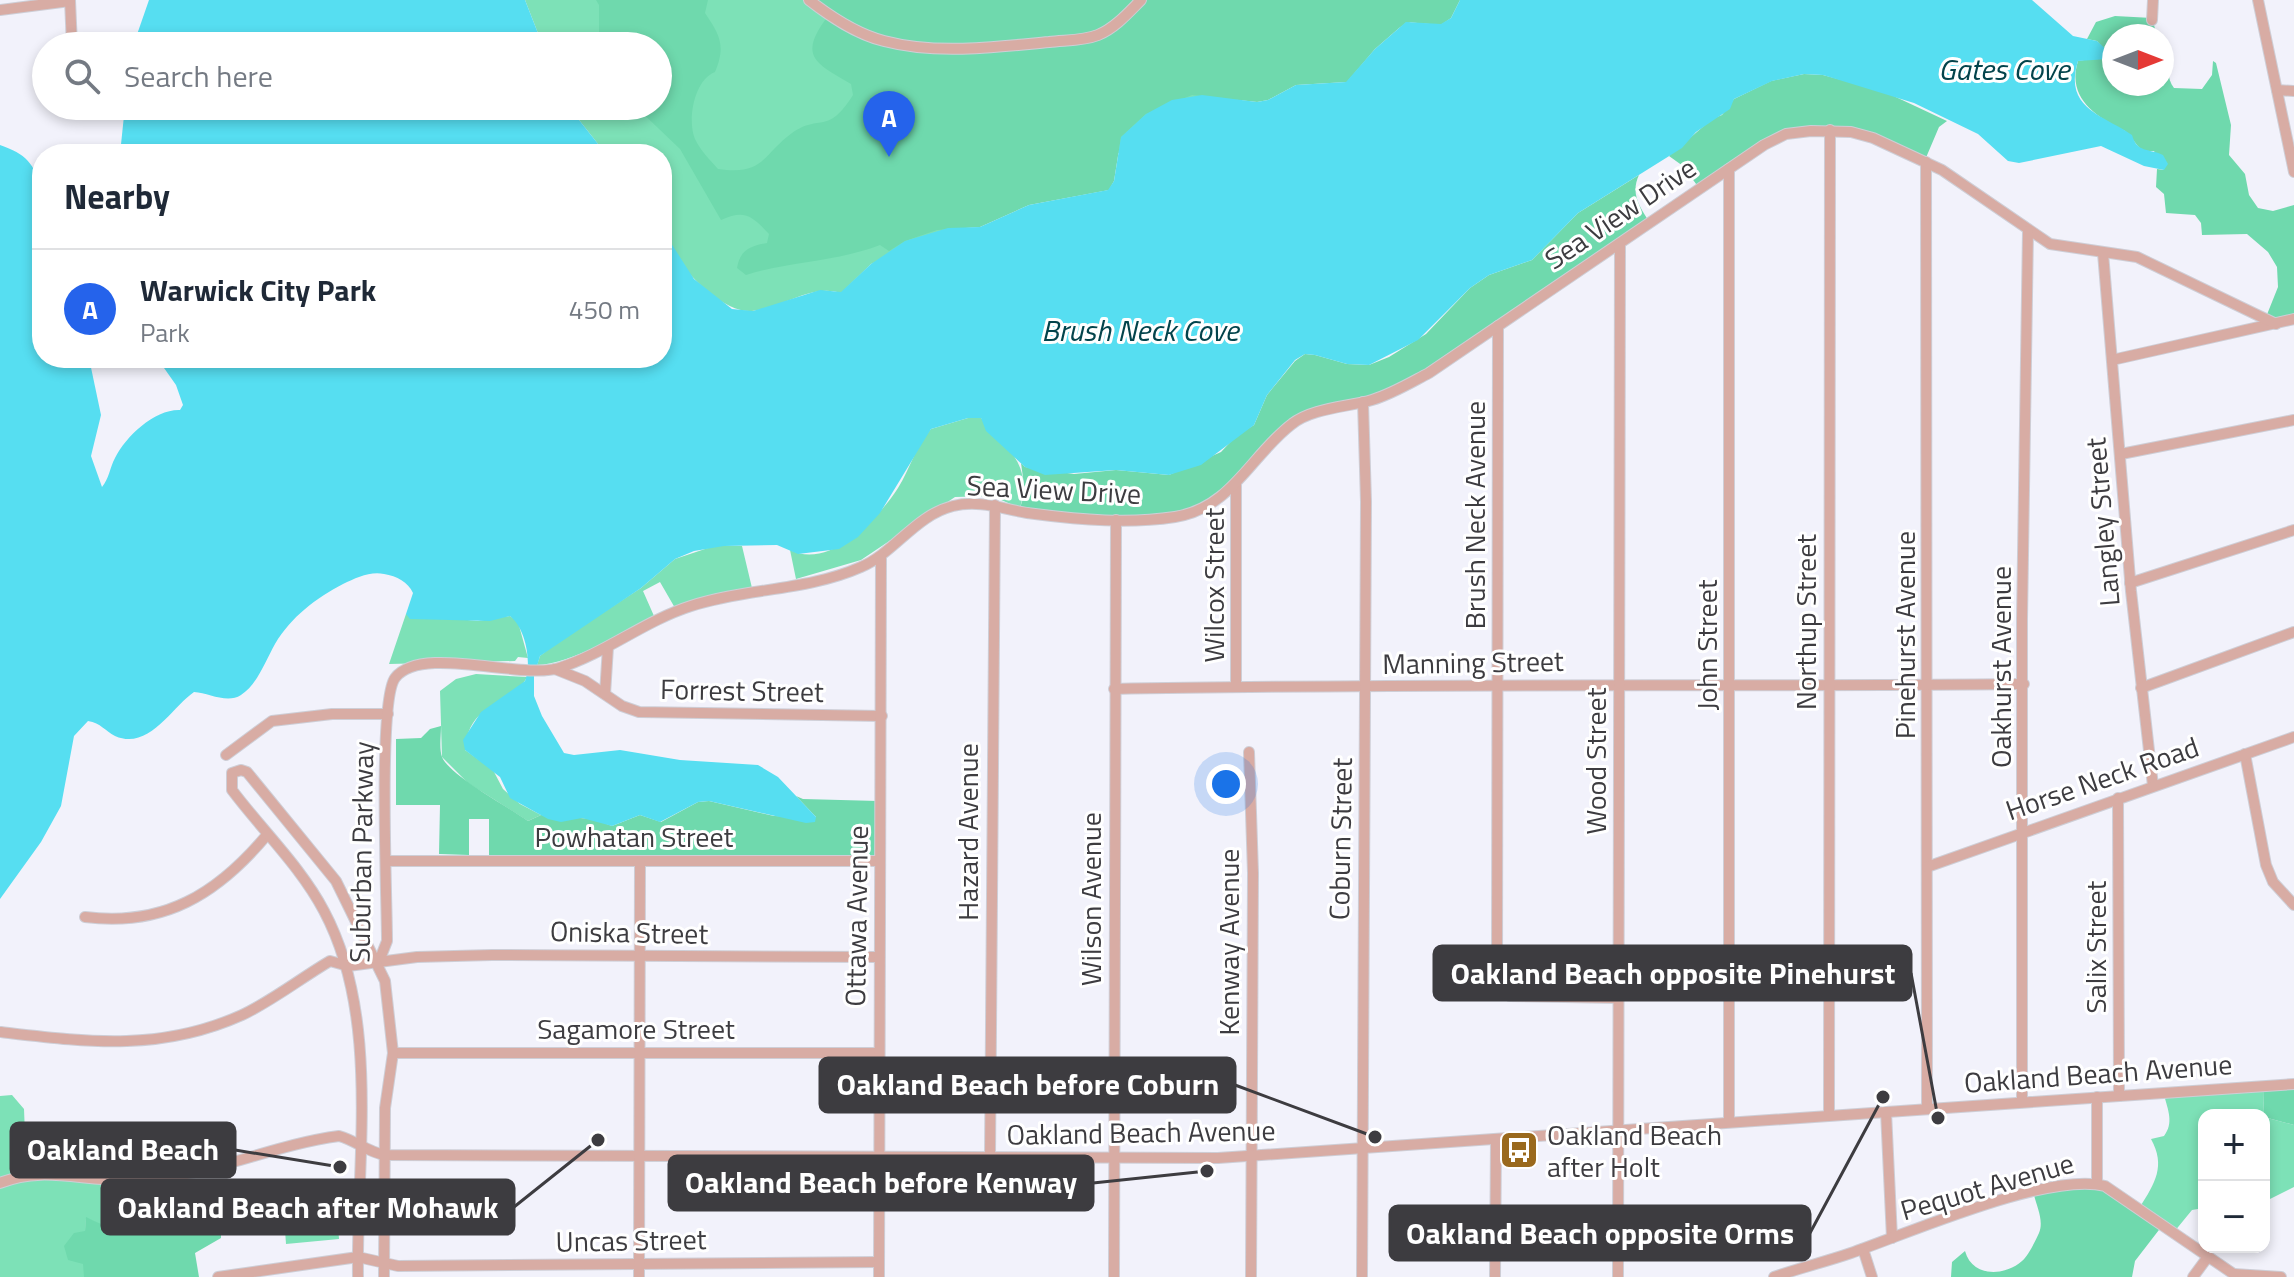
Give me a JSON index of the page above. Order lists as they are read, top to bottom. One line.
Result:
{"streets":{"street":["Sea View Drive","Brush Neck Avenue","Langley Street","Wilcox Street","Northup Street","Pinehurst Avenue","John Street","Manning Street","Oakhurst Avenue","Forrest Street","Wood Street","Horse Neck Road","Hazard Avenue","Powhatan Street","Coburn Street","Suburban Parkway","Wilson Avenue","Ottawa Avenue","Oniska Street","Kenway Avenue","Salix Street","Sagamore Street","Oakland Beach Avenue","Pequot Avenue","Uncas Street"]},"crossings":[["Sea View Drive","Brush Neck Avenue"],["Sea View Drive","Langley Street"],["Sea View Drive","Wilcox Street"],["Sea View Drive","Northup Street"],["Sea View Drive","Pinehurst Avenue"],["Sea View Drive","John Street"],["Sea View Drive","Oakhurst Avenue"],["Sea View Drive","Forrest Street"],["Sea View Drive","Wood Street"],["Sea View Drive","Hazard Avenue"],["Sea View Drive","Coburn Street"],["Sea View Drive","Suburban Parkway"],["Sea View Drive","Wilson Avenue"],["Sea View Drive","Ottawa Avenue"],["Brush Neck Avenue","Manning Street"],["Brush Neck Avenue","Wood Street"],["Langley Street","Horse Neck Road"],["Wilcox Street","Manning Street"],["Northup Street","Manning Street"],["Northup Street","Oakland Beach Avenue"],["Pinehurst Avenue","Manning Street"],["Pinehurst Avenue","Horse Neck Road"],["Pinehurst Avenue","Oakland Beach Avenue"],["John Street","Manning Street"],["John Street","Oakland Beach Avenue"],["Manning Street","Oakhurst Avenue"],["Manning Street","Wood Street"],["Manning Street","Coburn Street"],["Manning Street","Wilson Avenue"],["Oakhurst Avenue","Horse Neck Road"],["Oakhurst Avenue","Oakland Beach Avenue"],["Forrest Street","Ottawa Avenue"],["Wood Street","Oakland Beach Avenue"],["Horse Neck Road","Salix Street"],["Hazard Avenue","Oakland Beach Avenue"],["Powhatan Street","Suburban Parkway"],["Powhatan Street","Ottawa Avenue"],["Coburn Street","Oakland Beach Avenue"],["Suburban Parkway","Oniska Street"],["Suburban Parkway","Sagamore Street"],["Suburban Parkway","Oakland Beach Avenue"],["Suburban Parkway","Uncas Street"],["Wilson Avenue","Oakland Beach Avenue"],["Ottawa Avenue","Oniska Street"],["Ottawa Avenue","Sagamore Street"],["Ottawa Avenue","Oakland Beach Avenue"],["Ottawa Avenue","Uncas Street"],["Kenway Avenue","Oakland Beach Avenue"],["Salix Street","Oakland Beach Avenue"]],"water":["Gates Cove","Brush Neck Cove"],"places":{"other":["Oakland Beach opposite Orms","Oakland Beach opposite Pinehurst","Oakland Beach before Coburn","Oakland Beach after Mohawk","Oakland Beach","Oakland Beach before Kenway"],"bus stop":["Oakland Beach after Holt"]},"north":"right","page":{"search":"Search here","pins":"A","heading":"Nearby","list":[{"mark":"A","name":"Warwick City Park","note":"Park","value":"450 m"}],"map_buttons":["+","−"]}}
